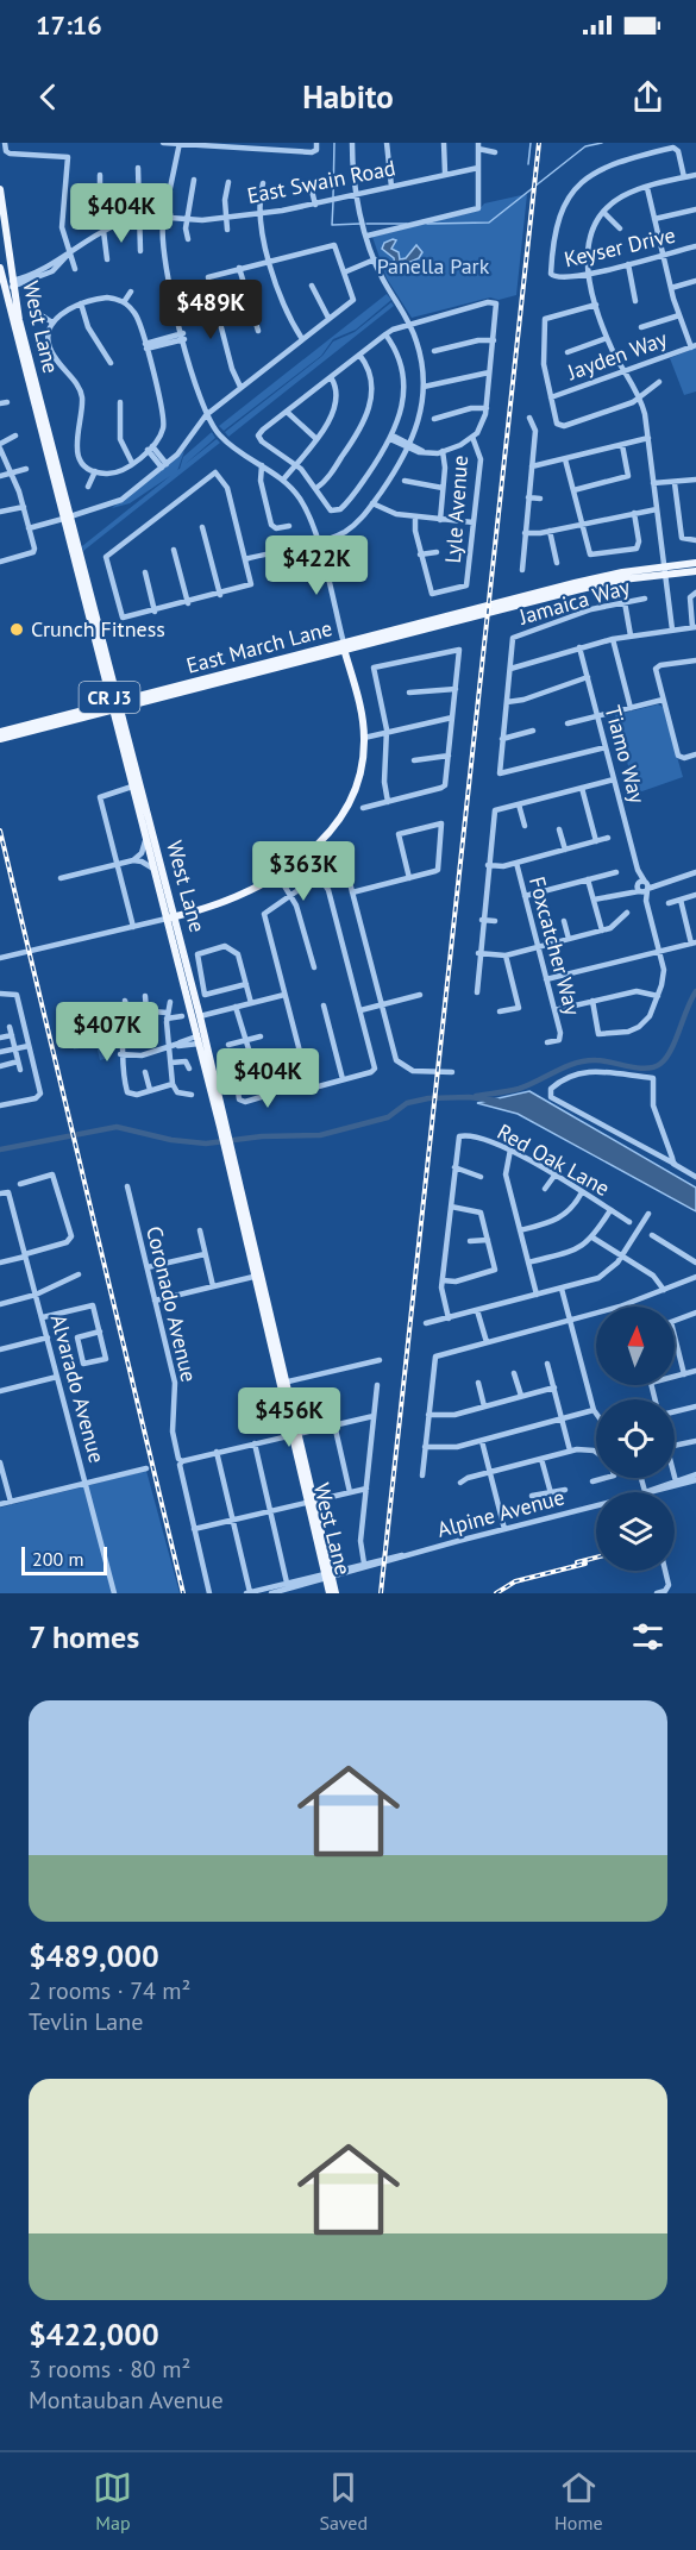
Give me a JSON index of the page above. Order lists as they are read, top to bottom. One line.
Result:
{"streets":{"main road":["West Lane","East March Lane","CR J3"],"street":["East Swain Road","Keyser Drive","Jayden Way","Lyle Avenue","Jamaica Way","Tiamo Way","Foxcatcher Way","Red Oak Lane","Coronado Avenue","Alvarado Avenue","Alpine Avenue"]},"crossings":[["West Lane","East March Lane"],["West Lane","Alpine Avenue"]],"parks":["Panella Park"],"places":["Crunch Fitness"],"scale_bar":"200 m","north":"top","page":{"status":"17:16","header":"Habito","price":["$404K","$489K","$422K","$363K","$407K","$404K","$456K"],"scale":"200 m","heading":"7 homes","list":[{"name":"$489,000","note":"2 rooms · 74 m² · Tevlin Lane"},{"name":"$422,000","note":"3 rooms · 80 m² · Montauban Avenue"}],"tabs":["Map","Saved","Home"]}}
